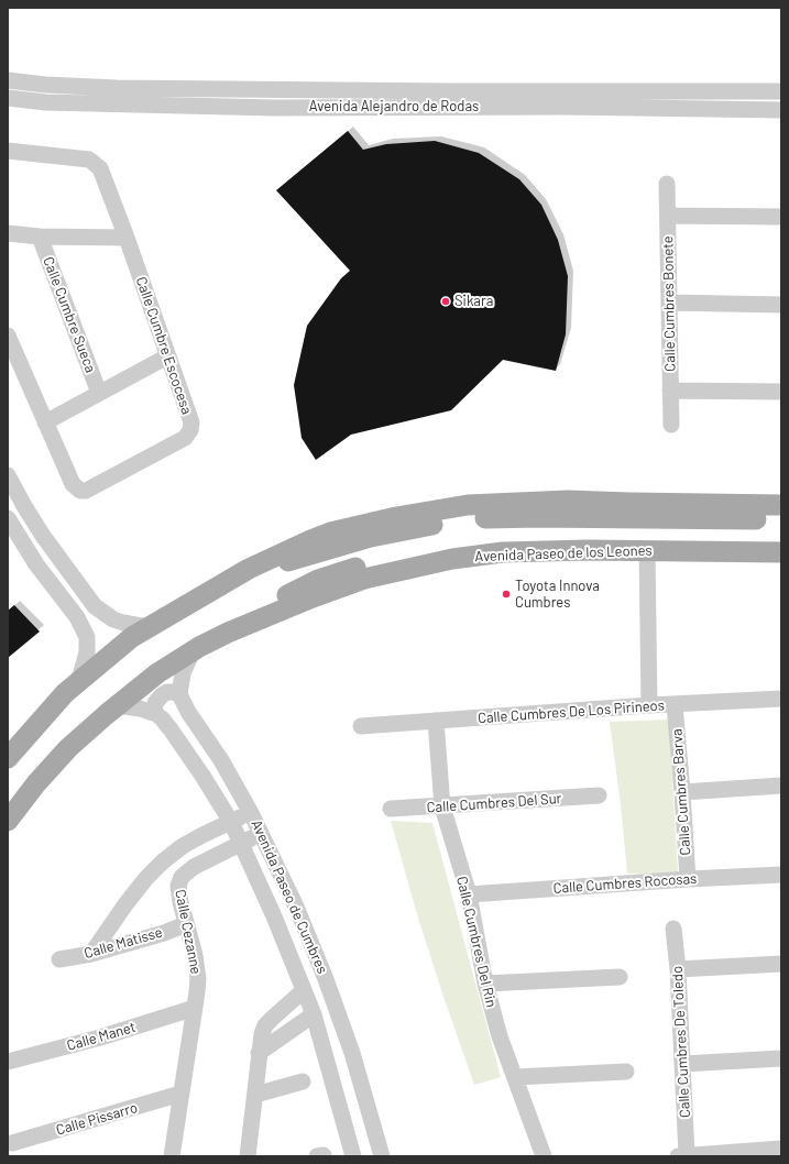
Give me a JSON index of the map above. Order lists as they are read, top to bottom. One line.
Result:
{"streets":{"main road":["Avenida Paseo de los Leones"],"street":["Avenida Alejandro de Rodas","Calle Cumbres Bonete","Calle Cumbre Sueca","Calle Cumbre Escocesa","Calle Cumbres De Los Pirineos","Calle Cumbres Barva","Calle Cumbres Del Sur","Calle Cumbres Rocosas","Avenida Paseo de Cumbres","Calle Cezanne","Calle Cumbres Del Rin","Calle Matisse","Calle Manet","Calle Cumbres De Toledo","Calle Pissarro"]},"crossings":[["Calle Cumbres De Los Pirineos","Calle Cumbres Barva"],["Calle Cumbres De Los Pirineos","Calle Cumbres Del Rin"],["Calle Cumbres Barva","Calle Cumbres Rocosas"],["Calle Cumbres Del Sur","Calle Cumbres Del Rin"],["Calle Cumbres Rocosas","Calle Cumbres Del Rin"],["Avenida Paseo de Cumbres","Calle Cezanne"],["Calle Cezanne","Calle Matisse"],["Calle Cezanne","Calle Manet"],["Calle Cezanne","Calle Pissarro"]],"places":["Sikara","Toyota Innova Cumbres"]}
